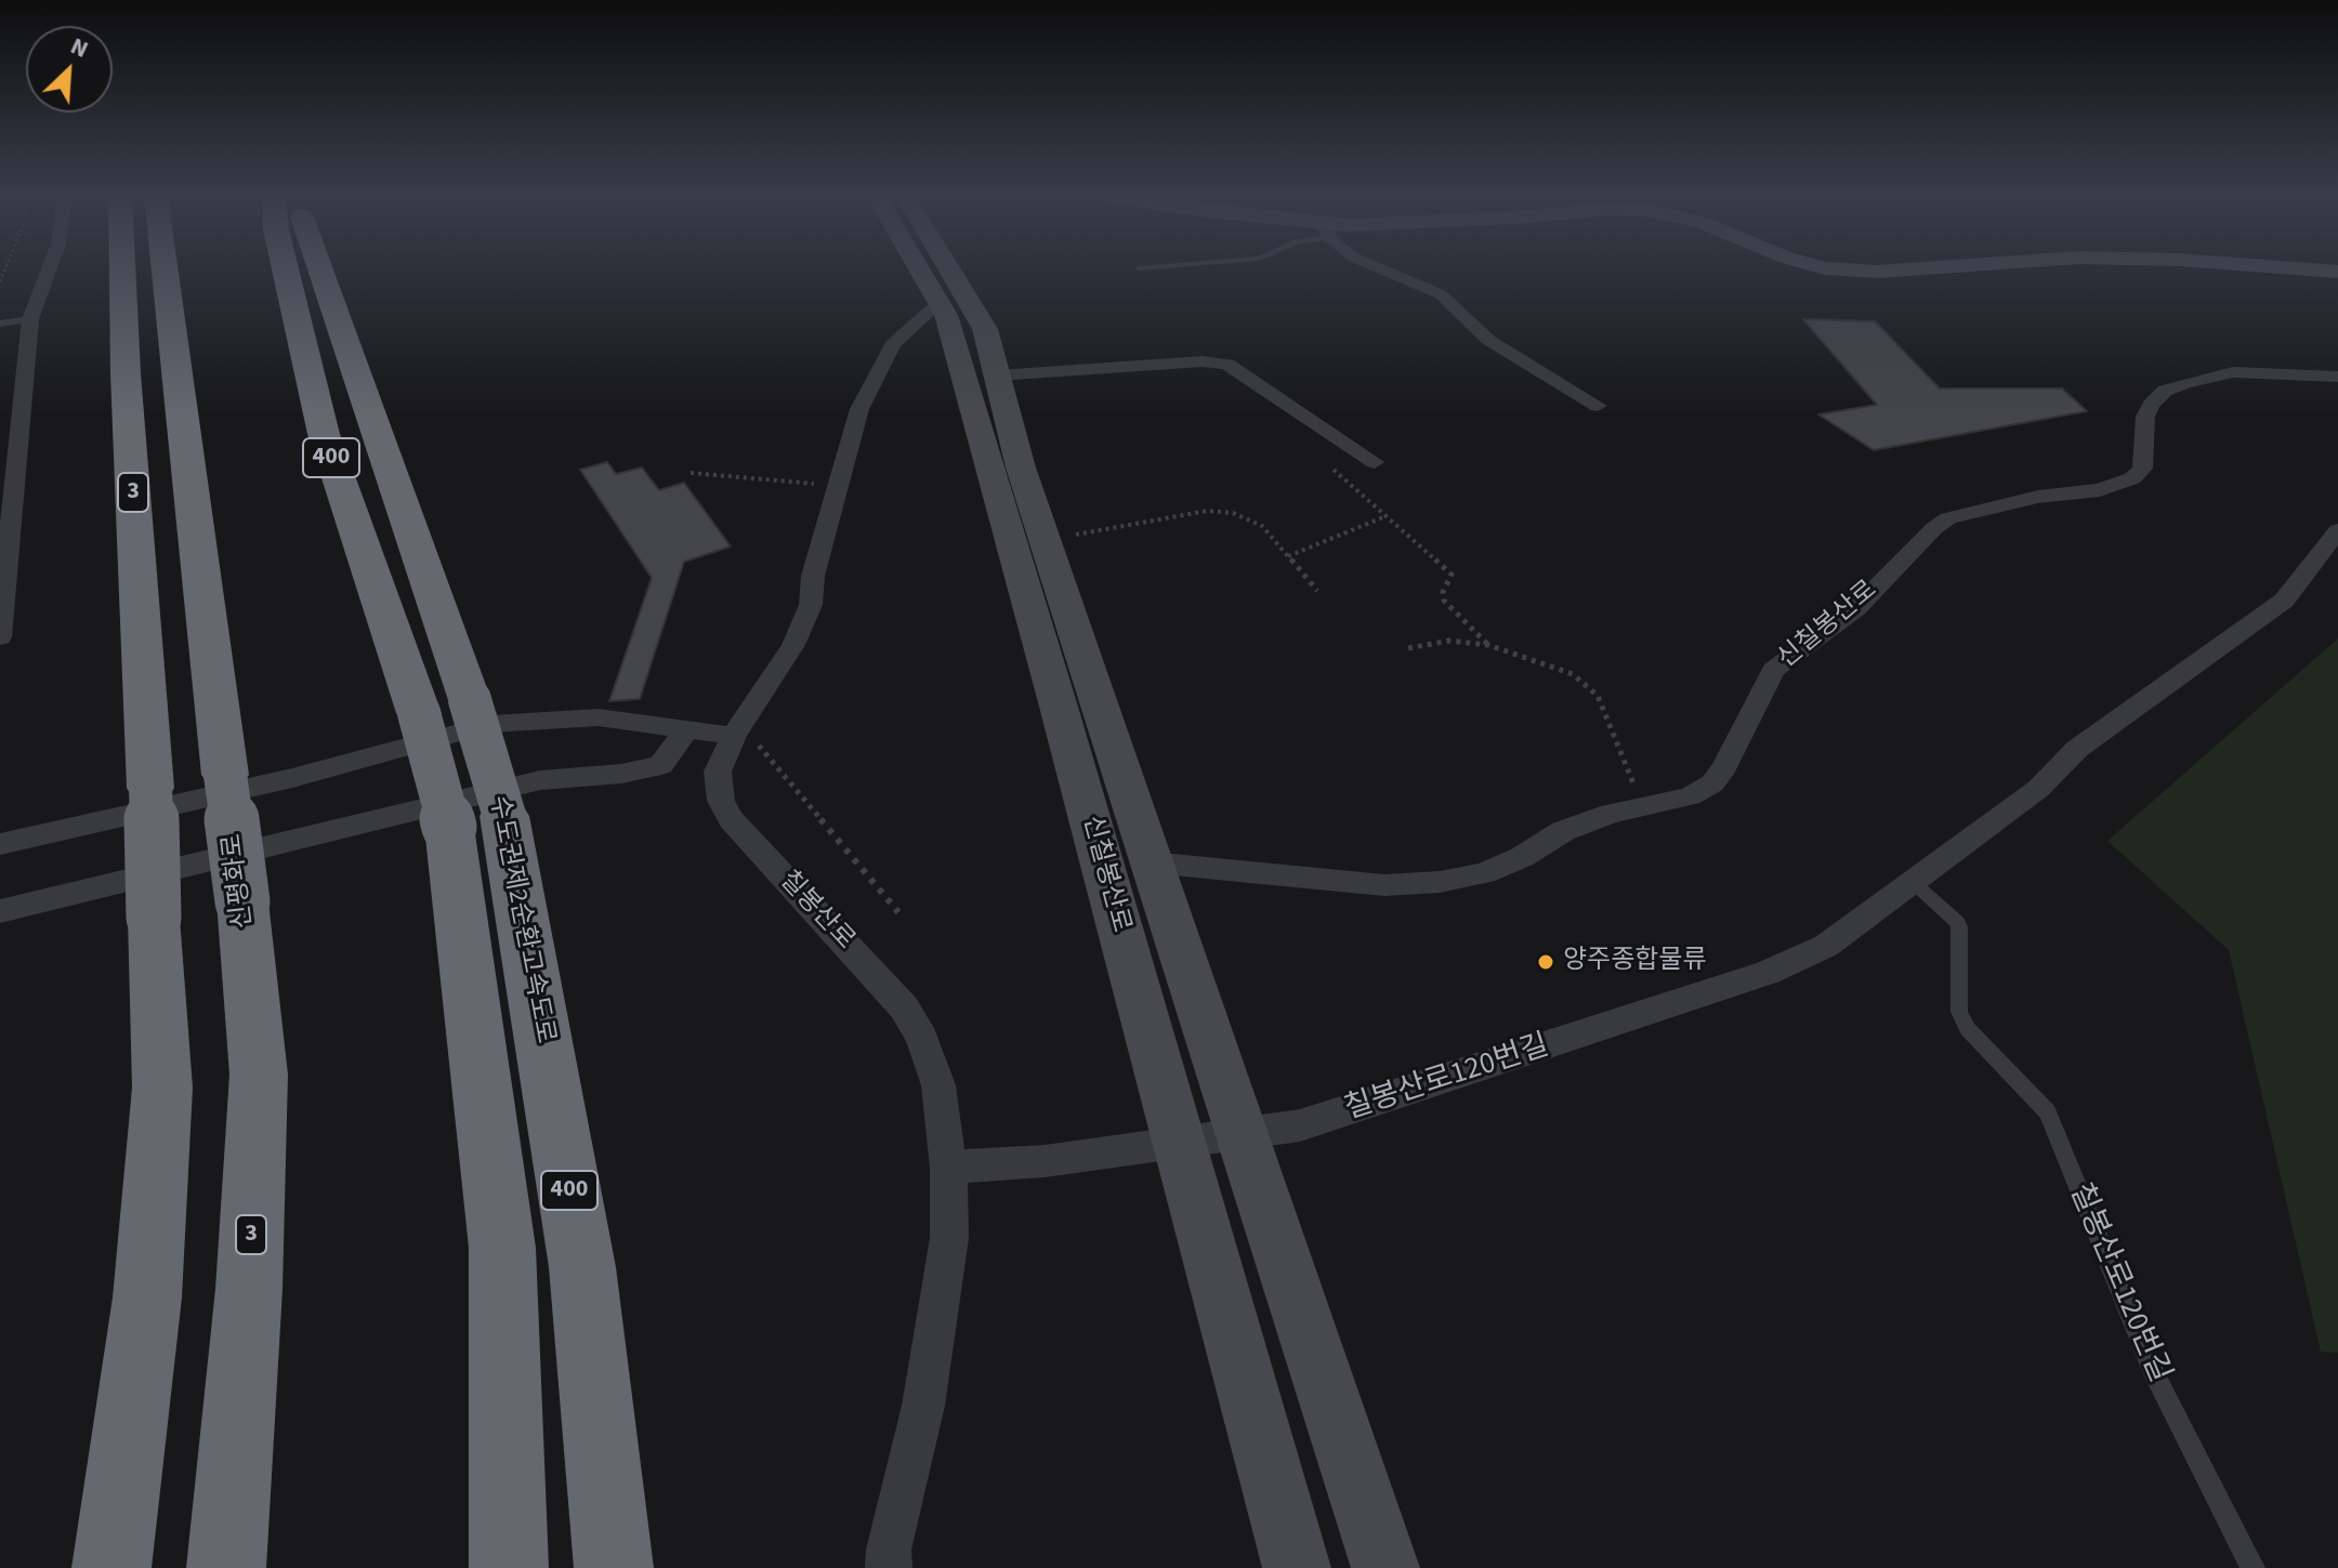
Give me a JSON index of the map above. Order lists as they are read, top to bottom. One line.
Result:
{"streets":{"highway":["400","3","신평화로","수도권제2순환고속도로"],"street":["신칠봉산로","칠봉산로","칠봉산로120번길"]},"crossings":[["신칠봉산로","칠봉산로"],["신칠봉산로","칠봉산로120번길"],["칠봉산로","칠봉산로120번길"]],"places":["양주종합물류"],"north":"top right"}
